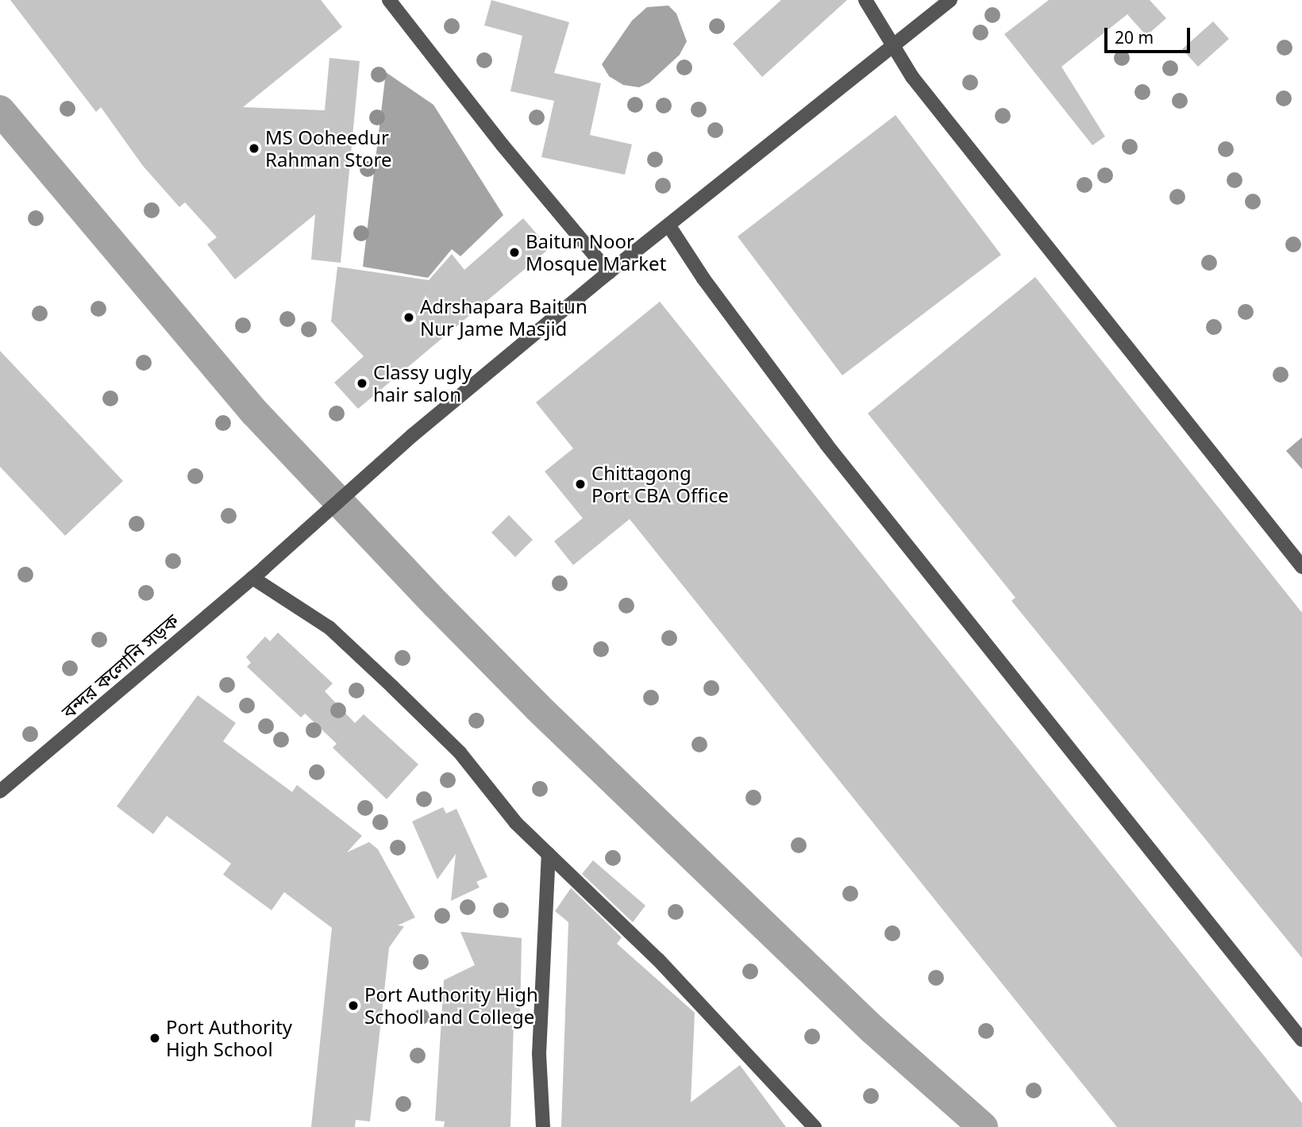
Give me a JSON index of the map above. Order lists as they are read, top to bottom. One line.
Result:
{"streets":{"street":["বন্দর কলোনি সড়ক"]},"places":["MS Ooheedur Rahman Store","Baitun Noor Mosque Market","Adrshapara Baitun Nur Jame Masjid","Classy ugly hair salon","Chittagong Port CBA Office","Port Authority High School and College","Port Authority High School"],"scale_bar":"20 m"}
